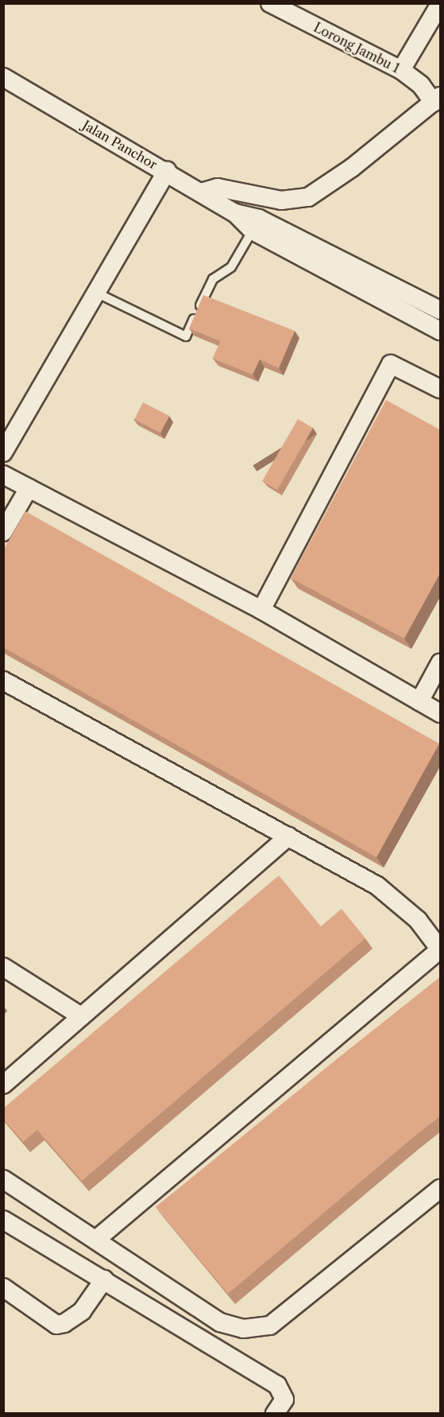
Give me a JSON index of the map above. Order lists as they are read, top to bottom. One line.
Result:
{"streets":{"street":["Lorong Jambu 1","Jalan Panchor"]}}
